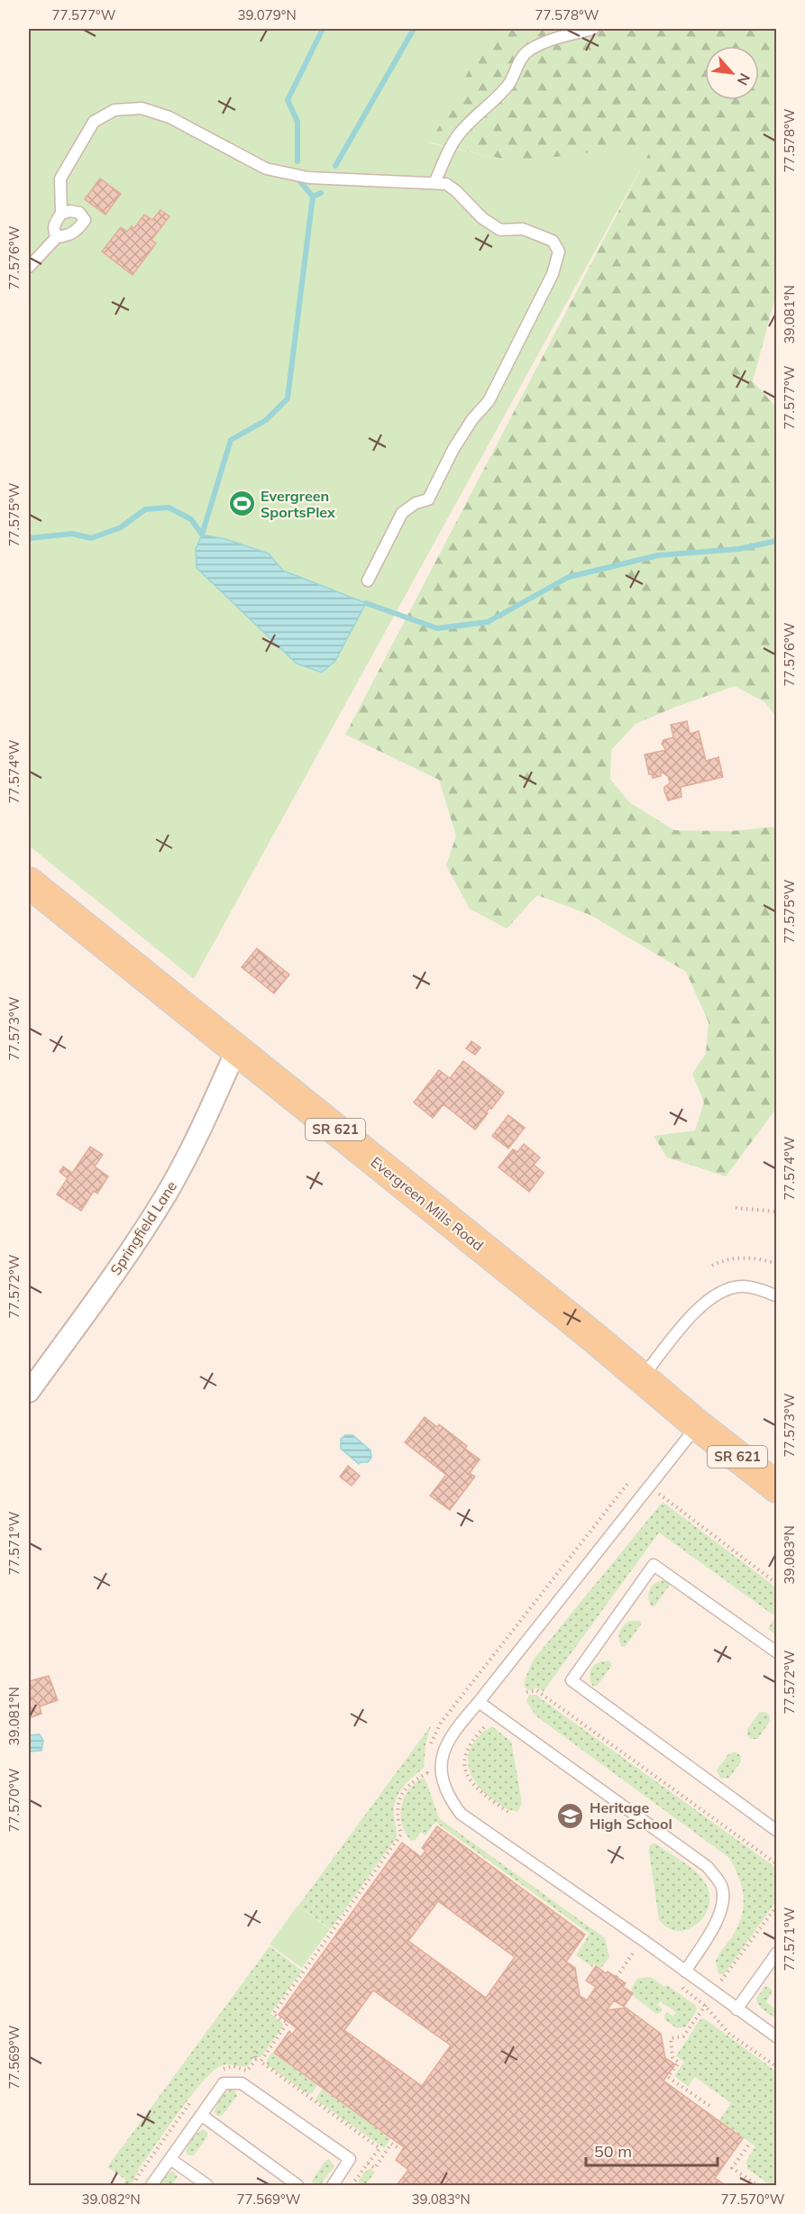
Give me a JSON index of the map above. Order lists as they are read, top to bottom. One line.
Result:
{"streets":{"main road":["SR 621","Evergreen Mills Road"],"street":["Springfield Lane"]},"crossings":[["SR 621","Evergreen Mills Road"],["Evergreen Mills Road","Springfield Lane"]],"places":{"sports":["Evergreen SportsPlex"],"school or university":["Heritage High School"]},"scale_bar":"50 m","north":"bottom right","coordinates":["77.577°W","39.079°N","77.578°W","77.576°W","39.081°N","77.575°W","77.574°W","77.573°W","77.572°W","77.571°W","39.083°N","77.570°W","77.569°W","39.082°N"]}
